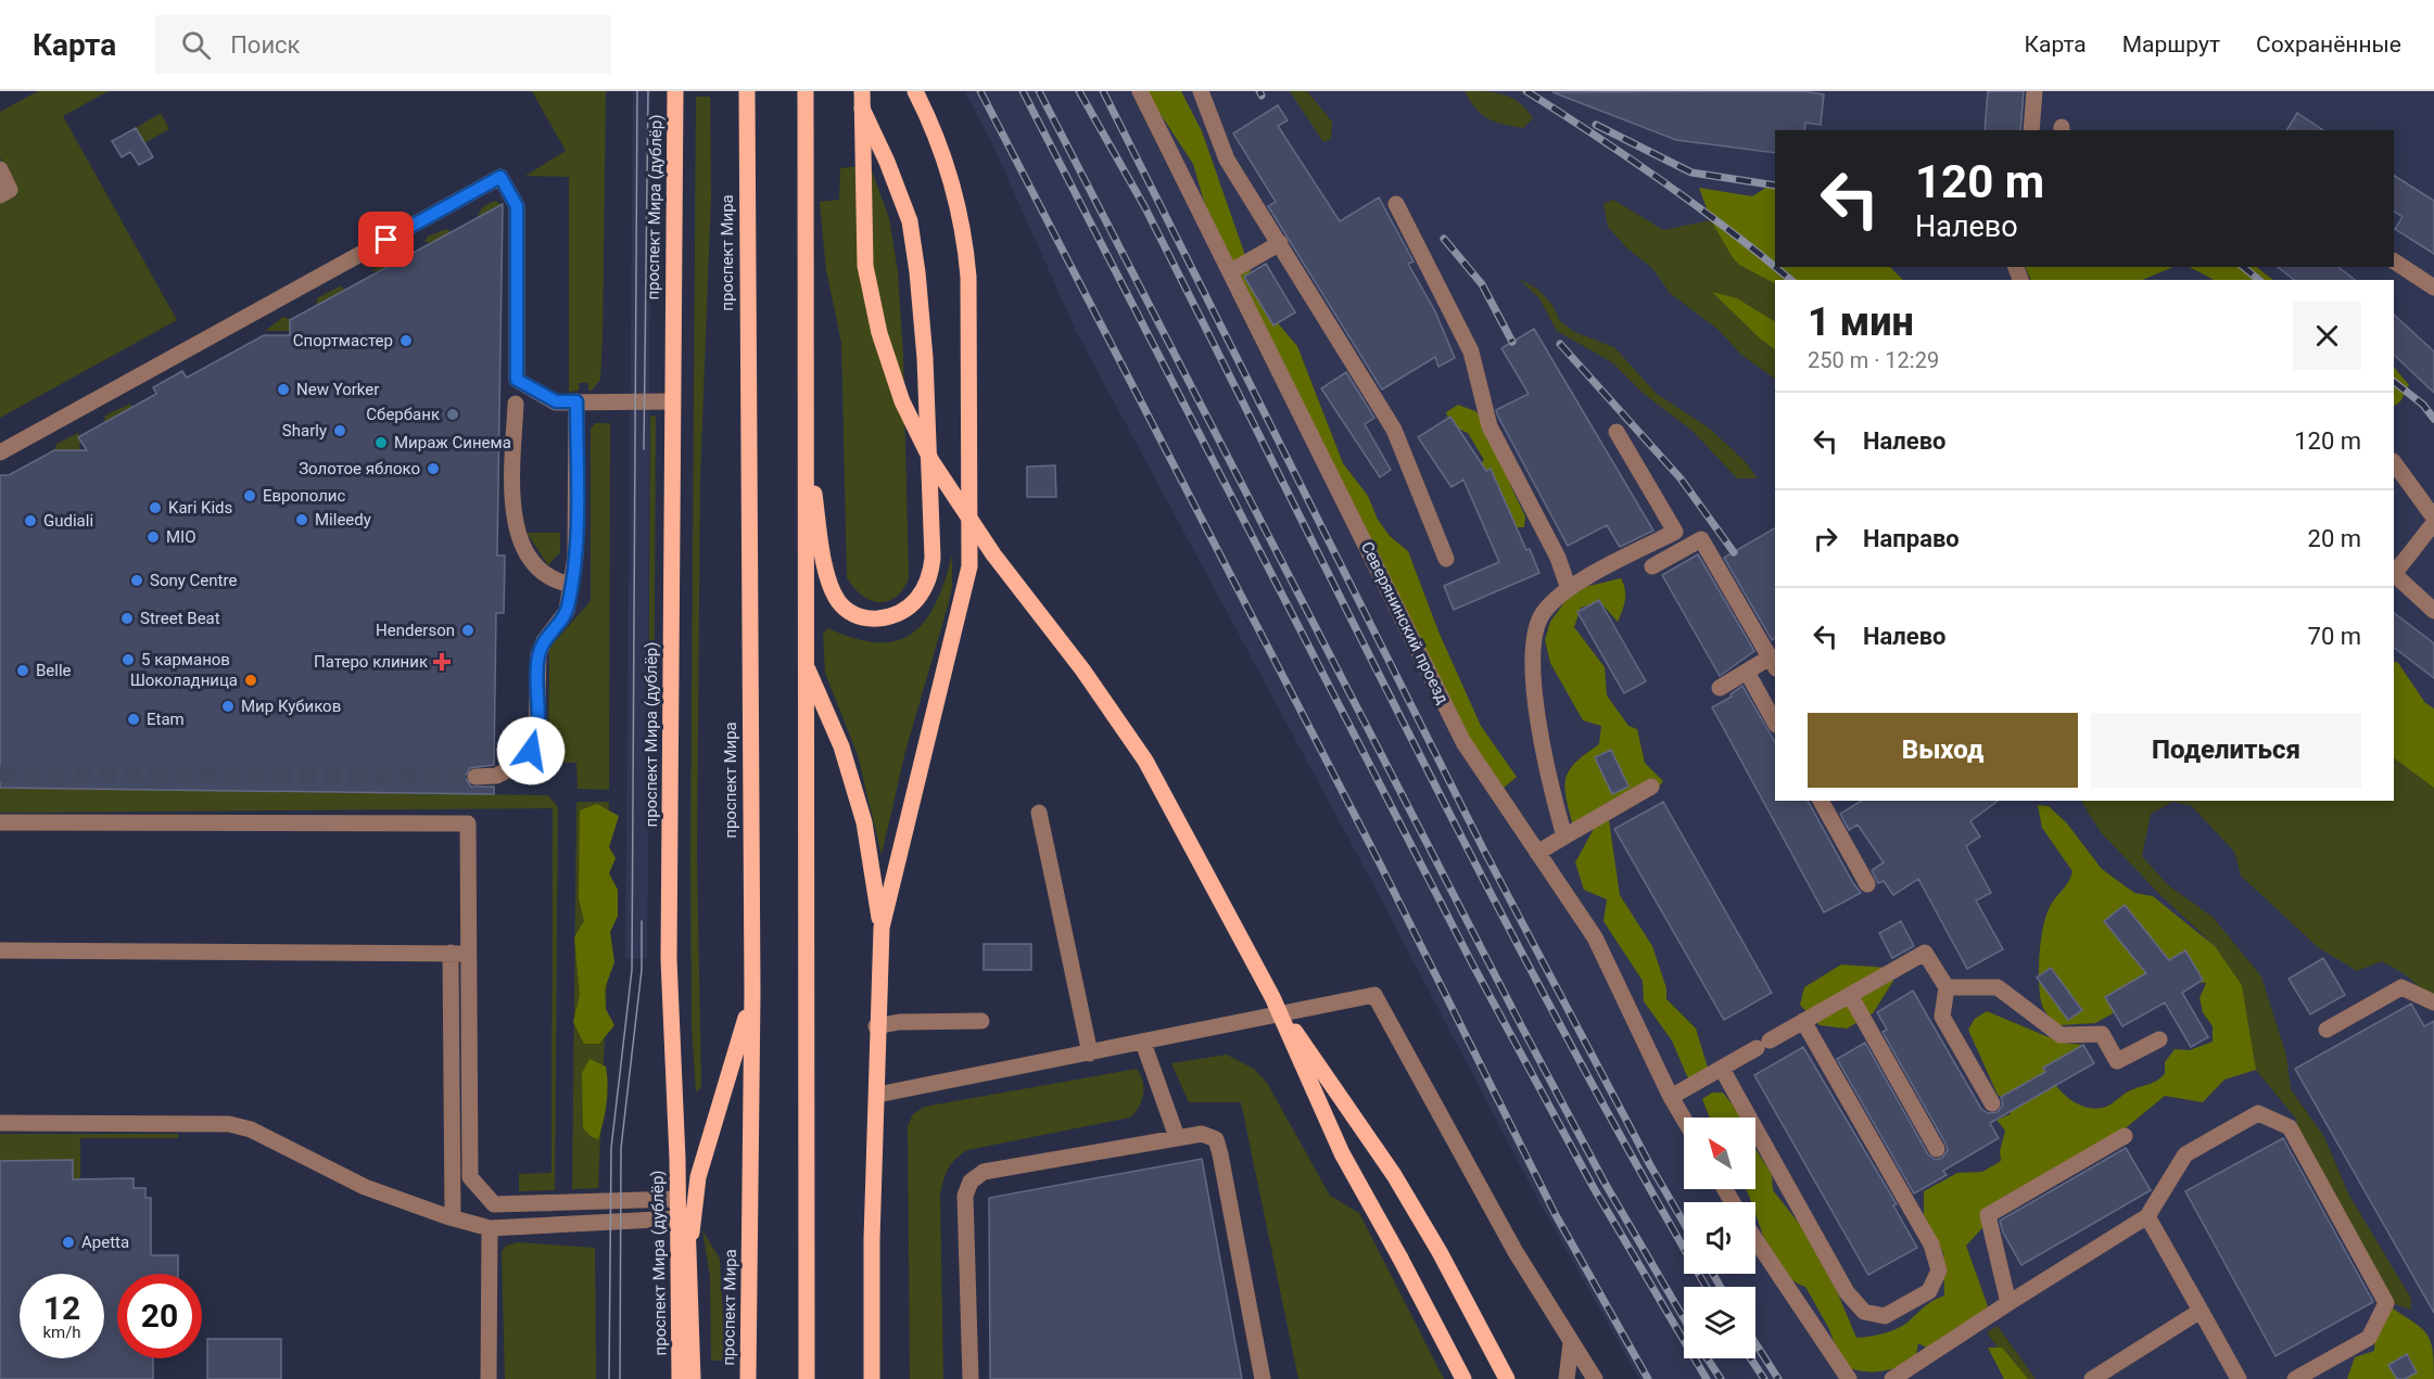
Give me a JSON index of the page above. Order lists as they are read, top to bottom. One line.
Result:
{"streets":{"main road":["проспект Мира (дублёр)","проспект Мира"],"street":["Северянинский проезд"]},"places":{"other":["Спортмастер","New Yorker","Сбербанк","Sharly","Мираж Синема","Золотое яблоко","Европолис","Kari Kids","Mileedy","Gudiali","MIO","Sony Centre","Street Beat","Henderson","5 карманов","Belle","Шоколадница","Мир Кубиков","Etam","Apetta"],"health":["Патеро клиник"]},"north":"top left","page":{"header":"Карта","search":"Поиск","nav":["Карта","Маршрут","Сохранённые"],"turn":["120 m","Налево"],"heading":["1 мин","250 m · 12:29"],"list":[{"name":"Налево","value":"120 m"},{"name":"Направо","value":"20 m"},{"name":"Налево","value":"70 m"}],"buttons":["Выход","Поделиться"],"speed":"12 km/h","limit":"20"}}
